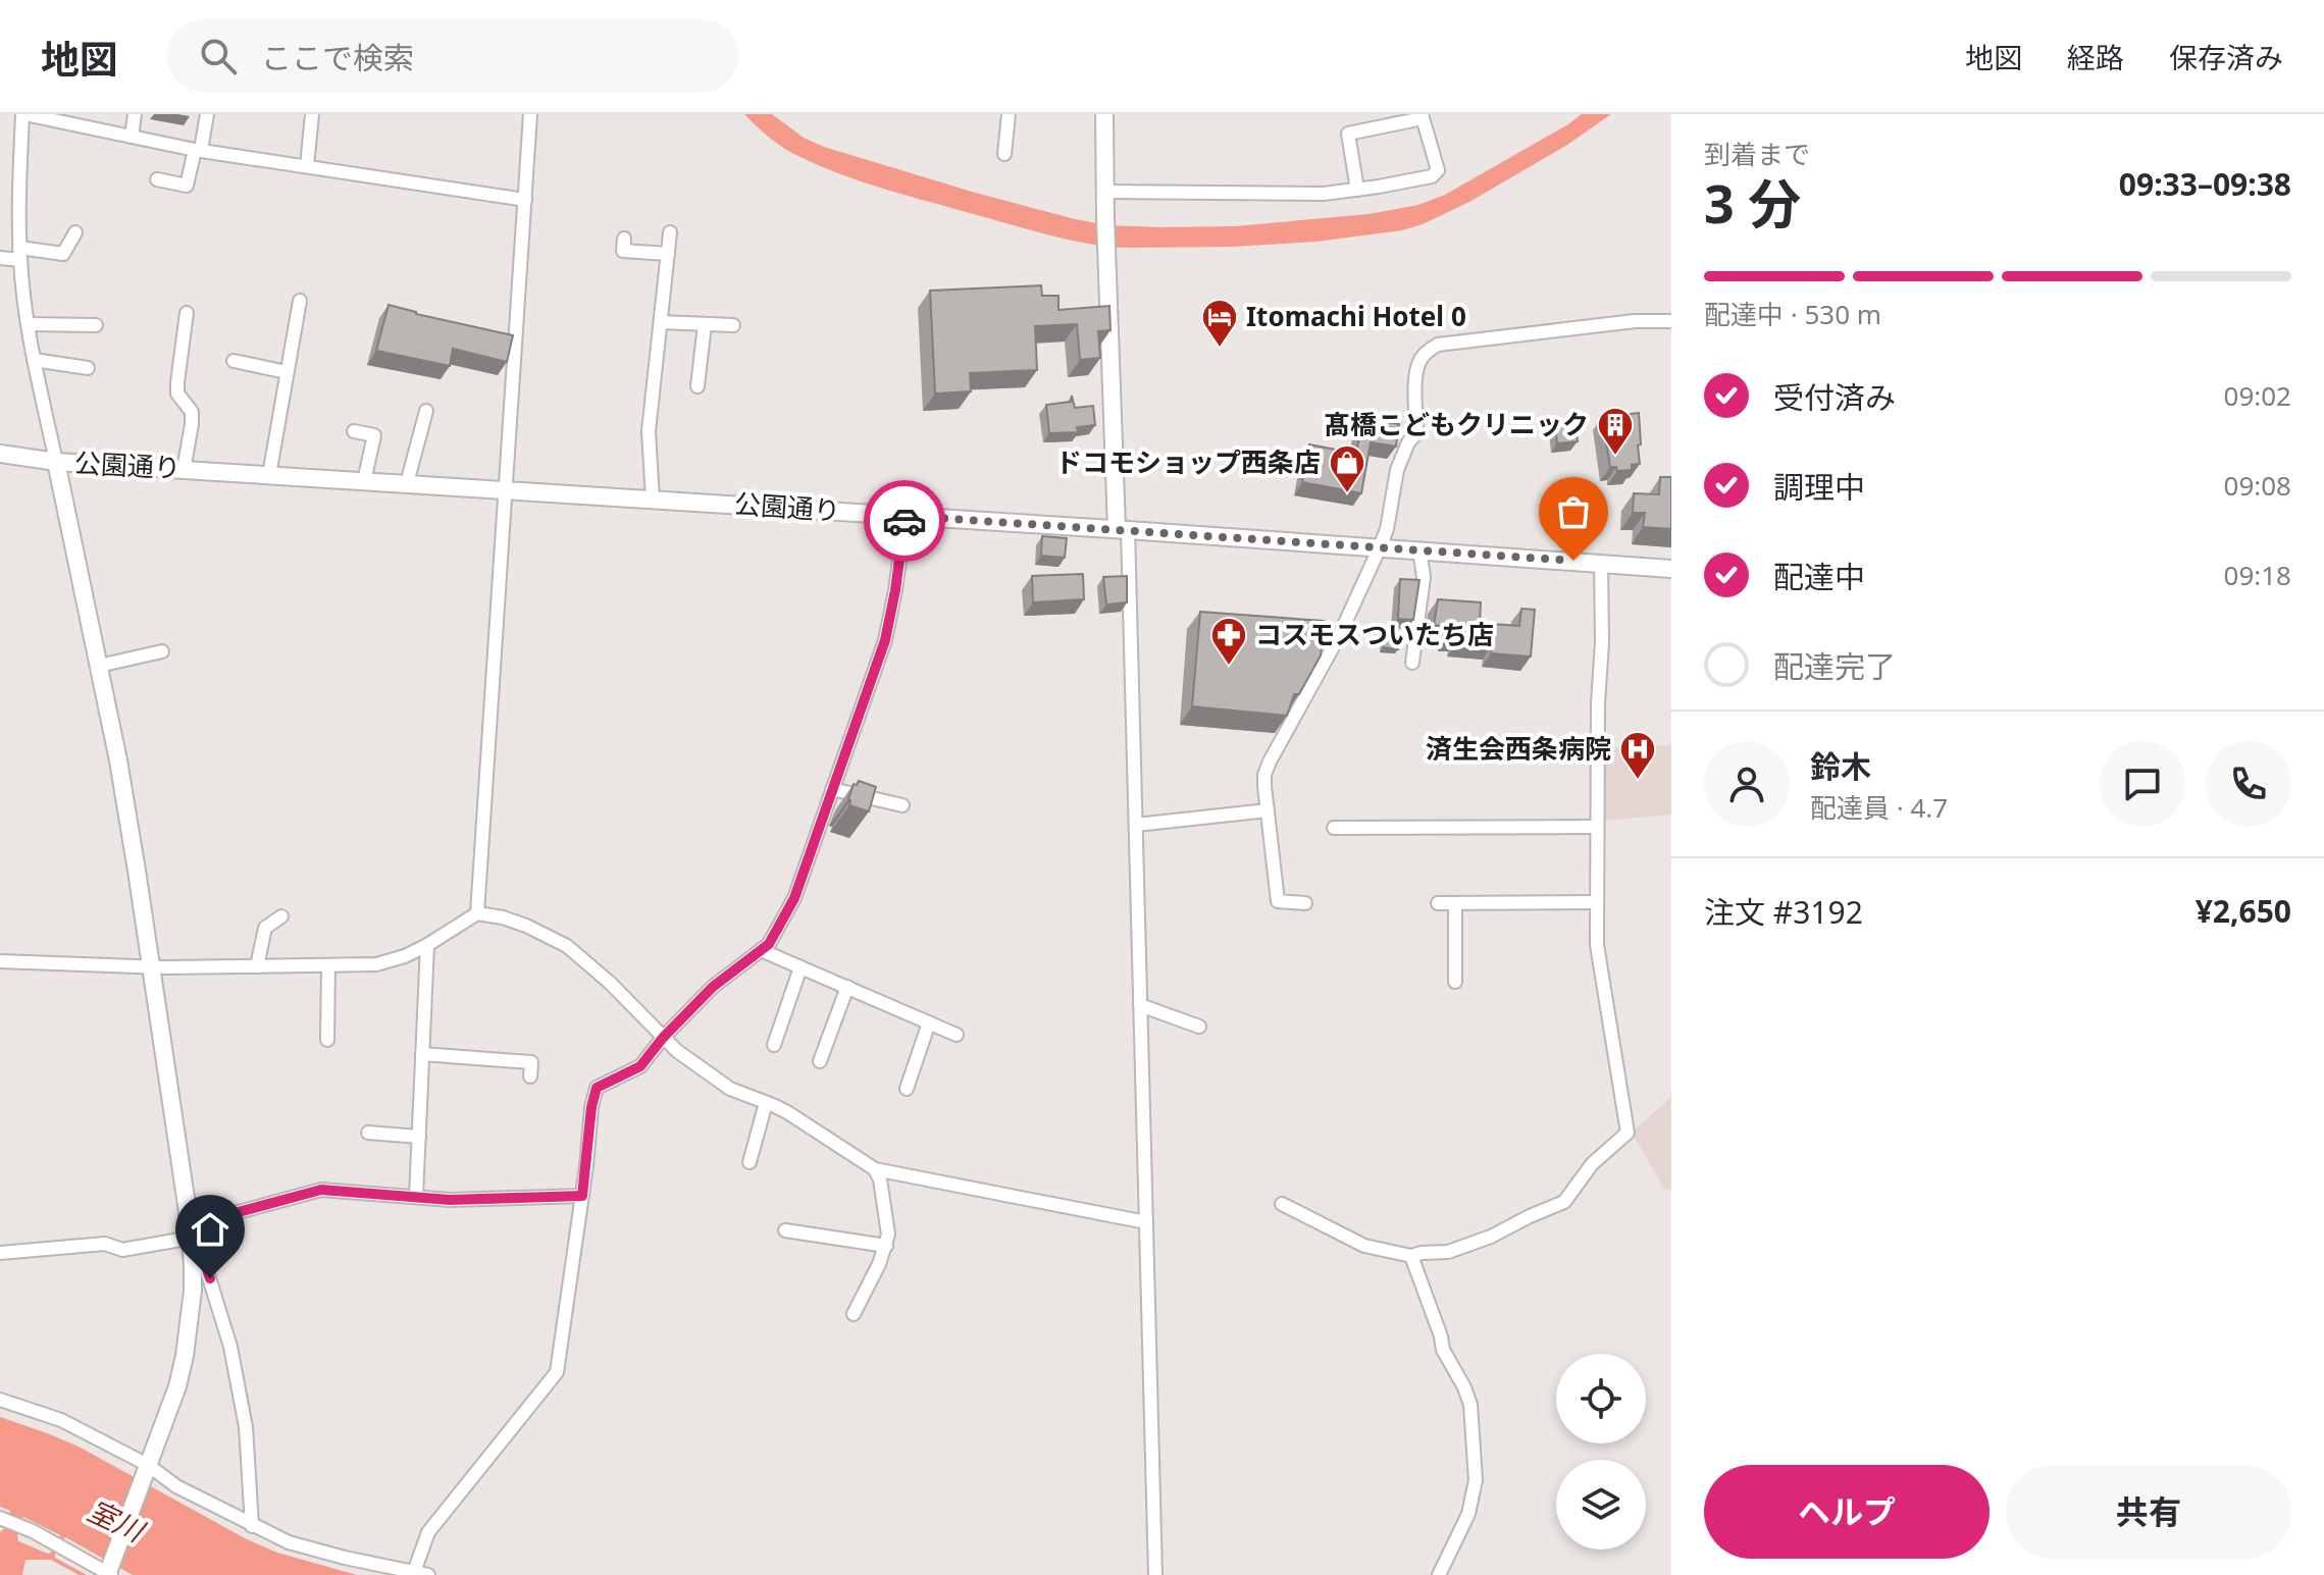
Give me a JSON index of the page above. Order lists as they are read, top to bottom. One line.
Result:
{"streets":{"street":["公園通り"]},"water":["室川"],"places":{"hotel":["Itomachi Hotel 0"],"building":["髙橋こどもクリニック"],"shop":["ドコモショップ西条店"],"pharmacy":["コスモスついたち店"],"hospital":["済生会西条病院"]},"page":{"header":"地図","search":"ここで検索","nav":["地図","経路","保存済み"],"heading":["3 分","到着まで","09:33–09:38"],"panel":["鈴木","配達員 · 4.7","注文 #3192","¥2,650"],"bar":"配達中 · 530 m","list":[["受付済み","09:02"],["調理中","09:08"],["配達中","09:18"],"配達完了"],"buttons":["ヘルプ","共有"]}}
